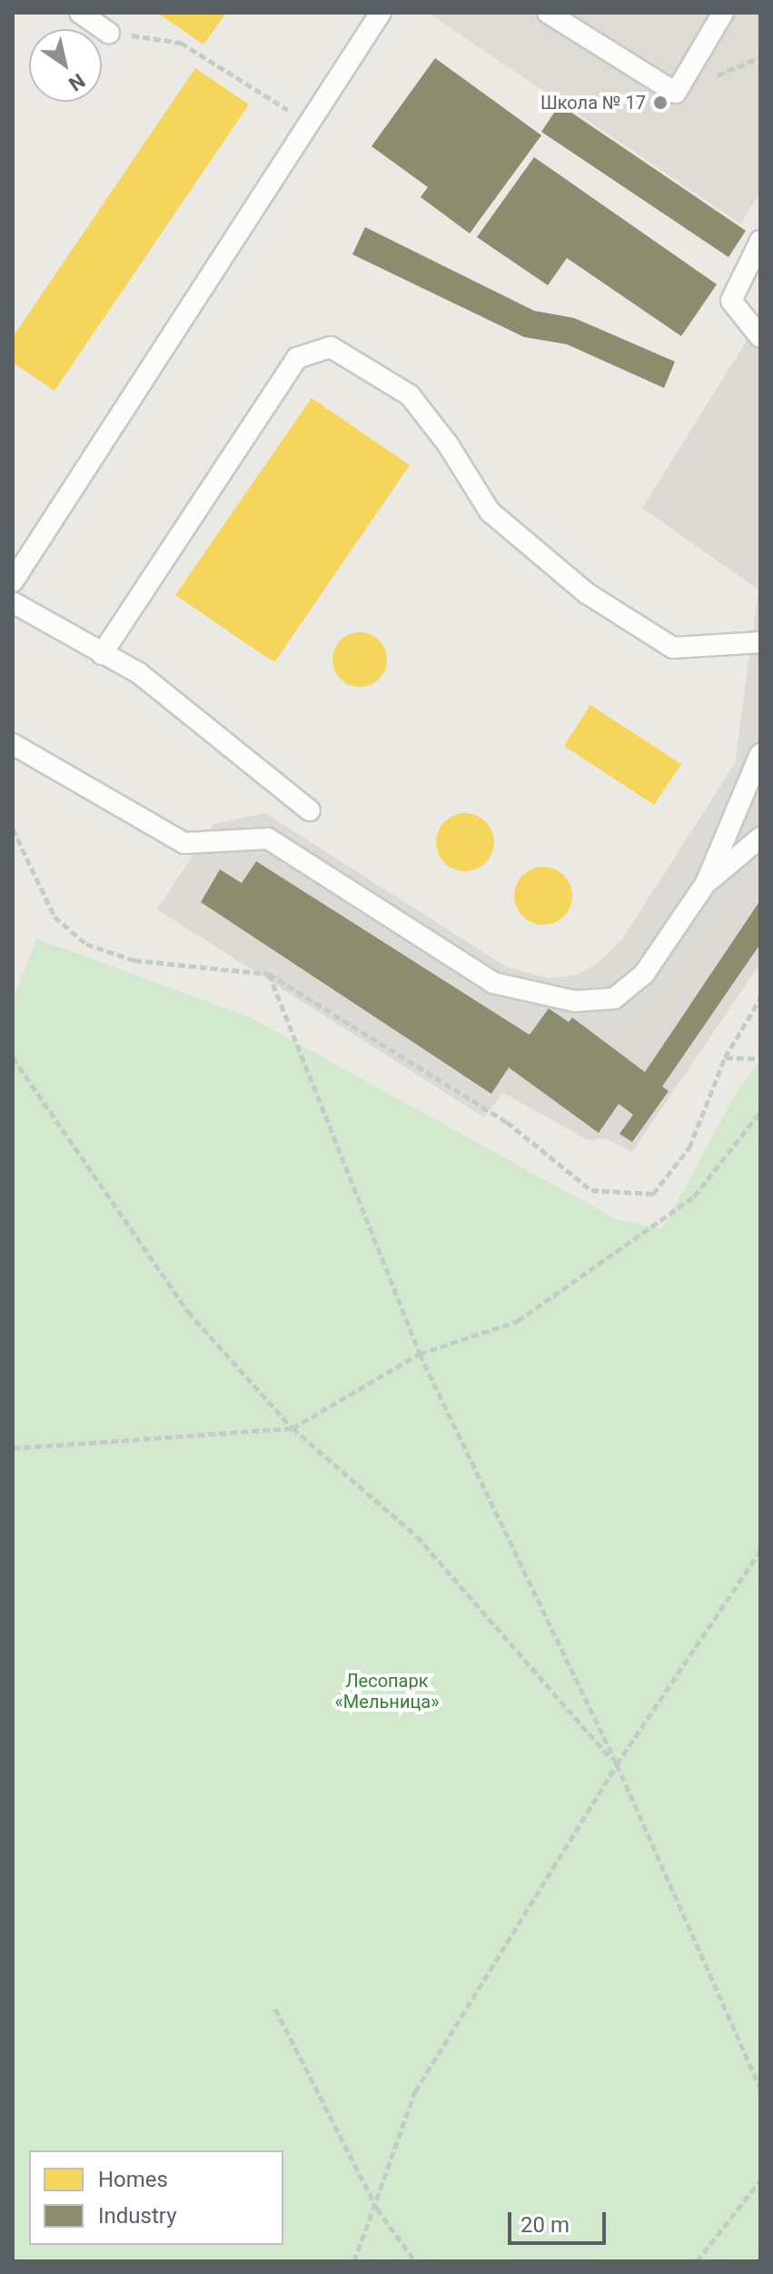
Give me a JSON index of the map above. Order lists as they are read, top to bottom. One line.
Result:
{"parks":["Лесопарк «Мельница»"],"places":["Школа № 17"],"legend":["Homes","Industry"],"scale_bar":"20 m","north":"bottom right"}
